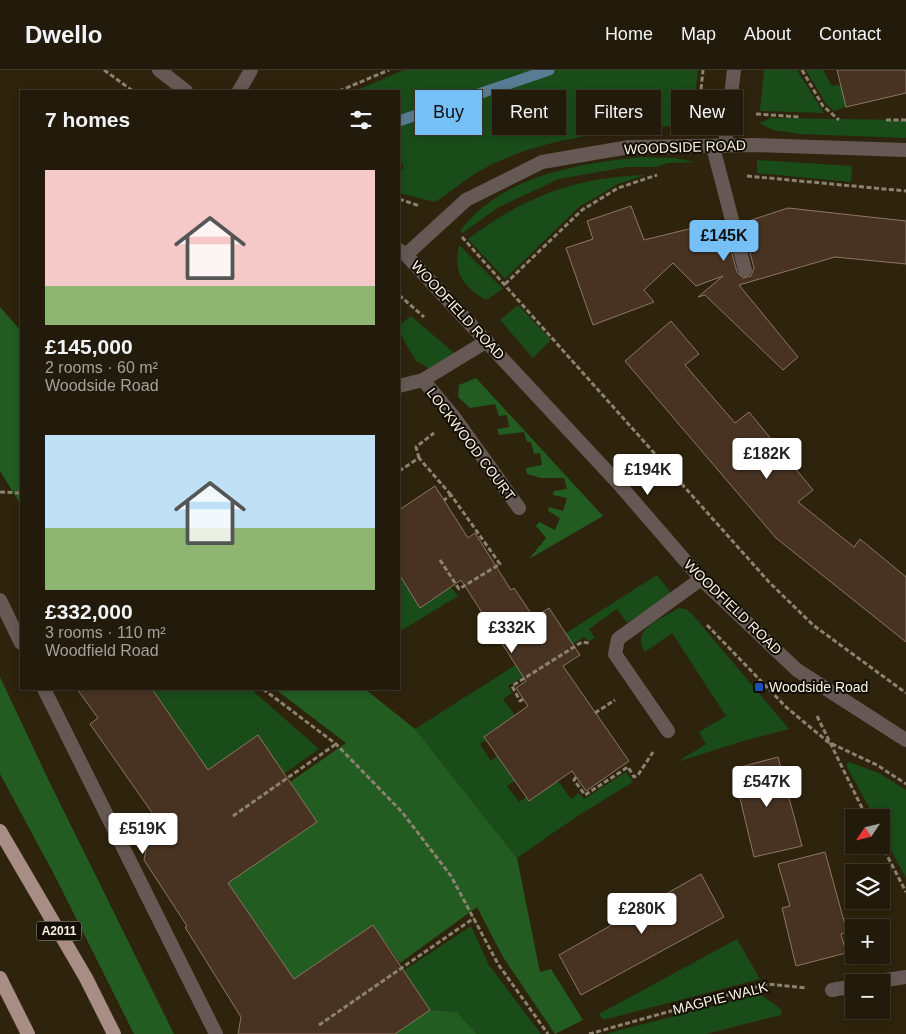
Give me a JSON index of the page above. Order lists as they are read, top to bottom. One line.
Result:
{"streets":{"main road":["A2011"],"street":["WOODSIDE ROAD","WOODFIELD ROAD","LOCKWOOD COURT"],"path":["MAGPIE WALK"]},"crossings":[["WOODSIDE ROAD","WOODFIELD ROAD"],["WOODFIELD ROAD","LOCKWOOD COURT"]],"places":{"transit":["Woodside Road"]},"north":"bottom left","page":{"header":"Dwello","nav":["Home","Map","About","Contact"],"chip":["Buy","Rent","Filters","New"],"heading":"7 homes","list":[{"name":"£145,000","note":"2 rooms · 60 m² · Woodside Road"},{"name":"£332,000","note":"3 rooms · 110 m² · Woodfield Road"}],"price":["£145K","£182K","£194K","£332K","£547K","£519K","£280K"],"map_buttons":["+","−"]}}
